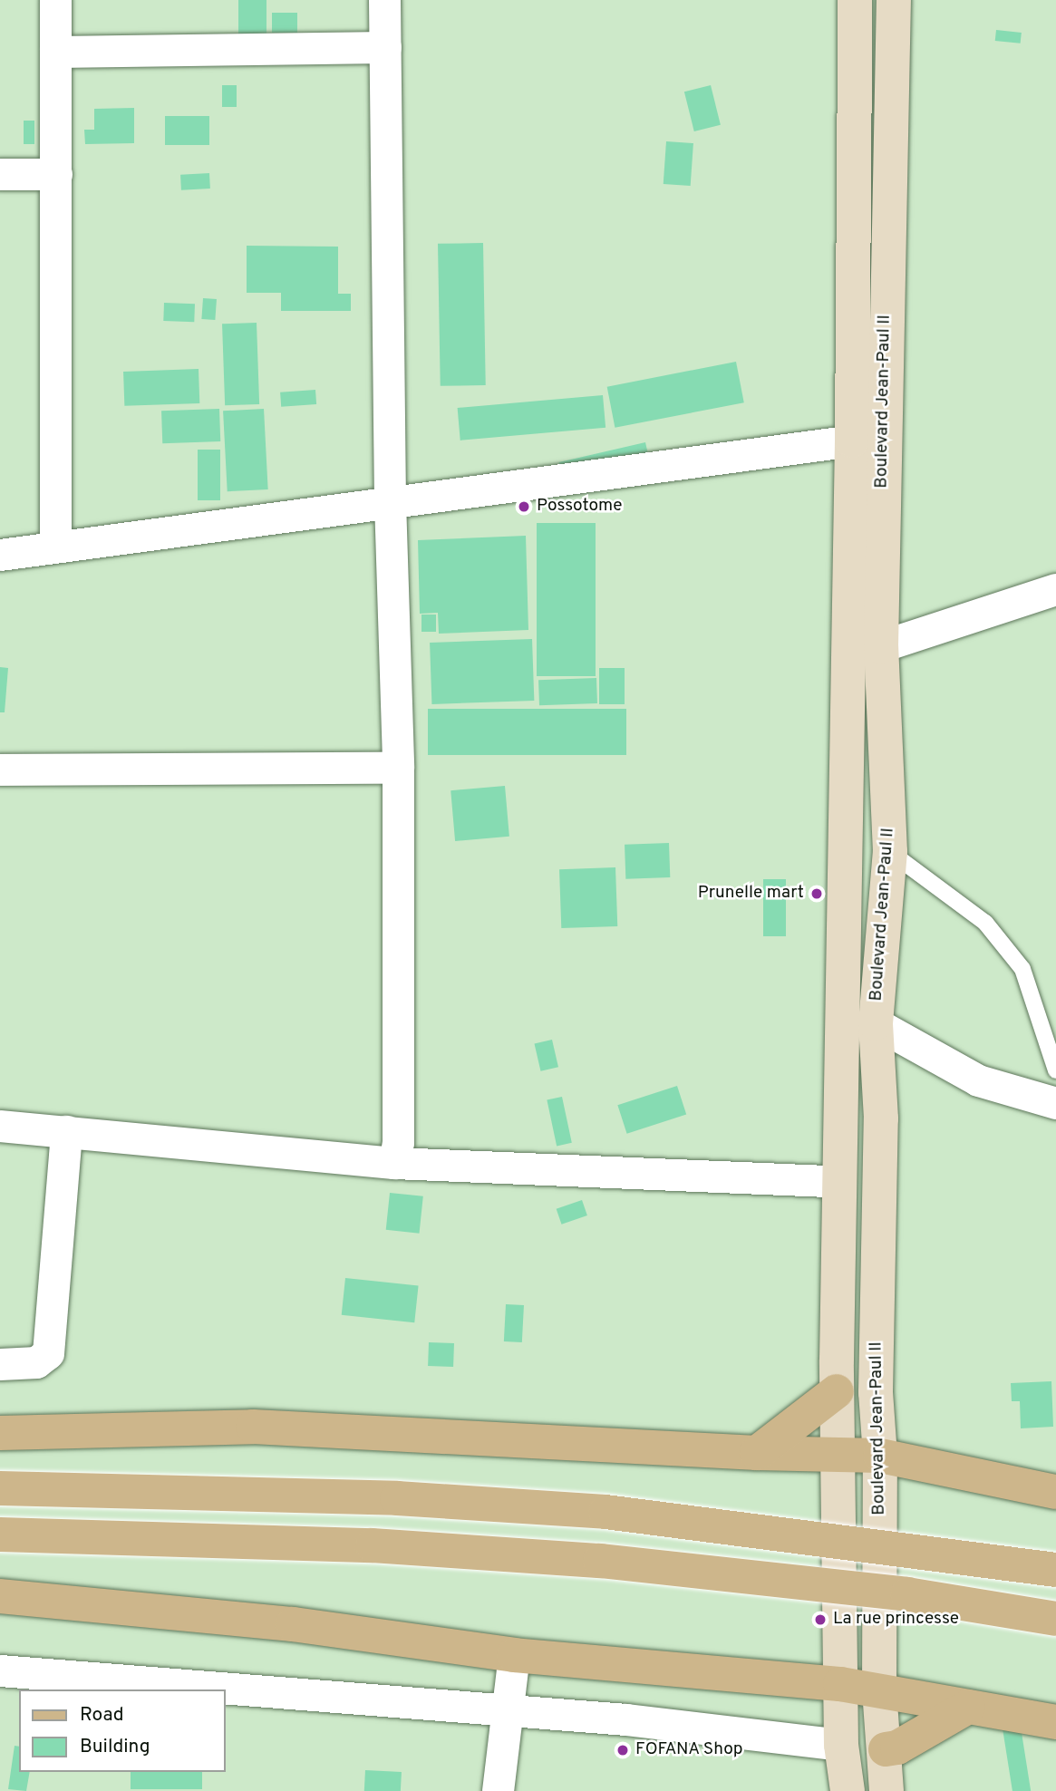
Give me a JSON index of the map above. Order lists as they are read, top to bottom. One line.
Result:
{"streets":{"main road":["Boulevard Jean-Paul II"]},"places":["Possotome","Prunelle mart","La rue princesse","FOFANA Shop"],"legend":["Road","Building"]}
